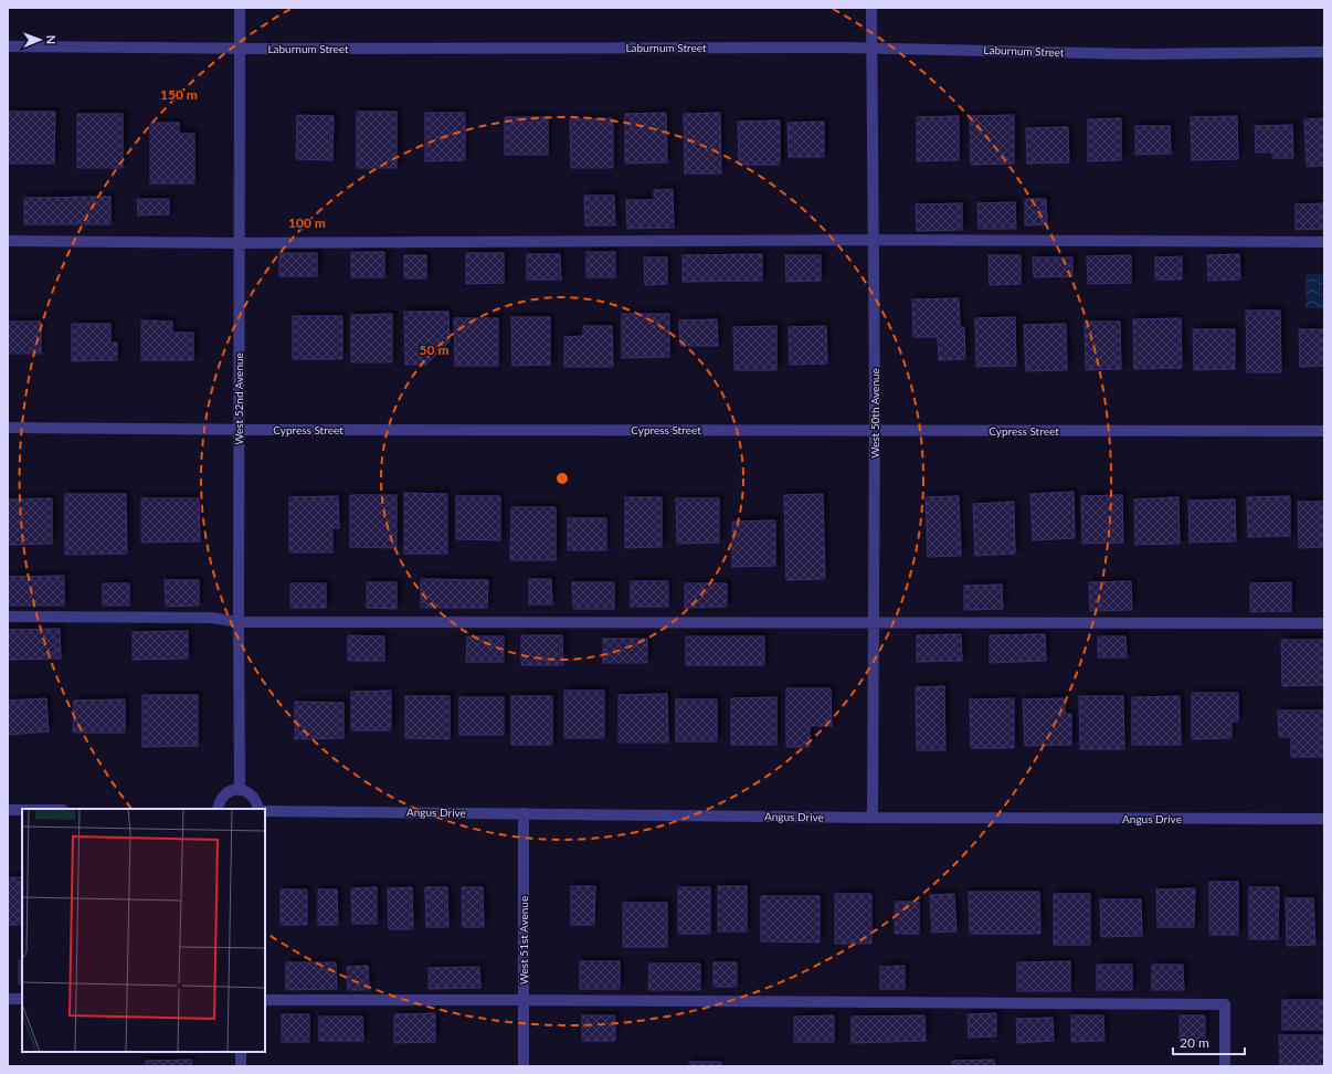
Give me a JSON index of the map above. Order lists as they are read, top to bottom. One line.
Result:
{"streets":{"street":["Laburnum Street","West 52nd Avenue","West 50th Avenue","Cypress Street","Angus Drive","West 51st Avenue"]},"crossings":[["Laburnum Street","West 52nd Avenue"],["Laburnum Street","West 50th Avenue"],["West 52nd Avenue","Cypress Street"],["West 50th Avenue","Cypress Street"],["West 50th Avenue","Angus Drive"],["Angus Drive","West 51st Avenue"]],"scale_bar":"20 m","north":"right","rings":["150 m","100 m","50 m"]}
